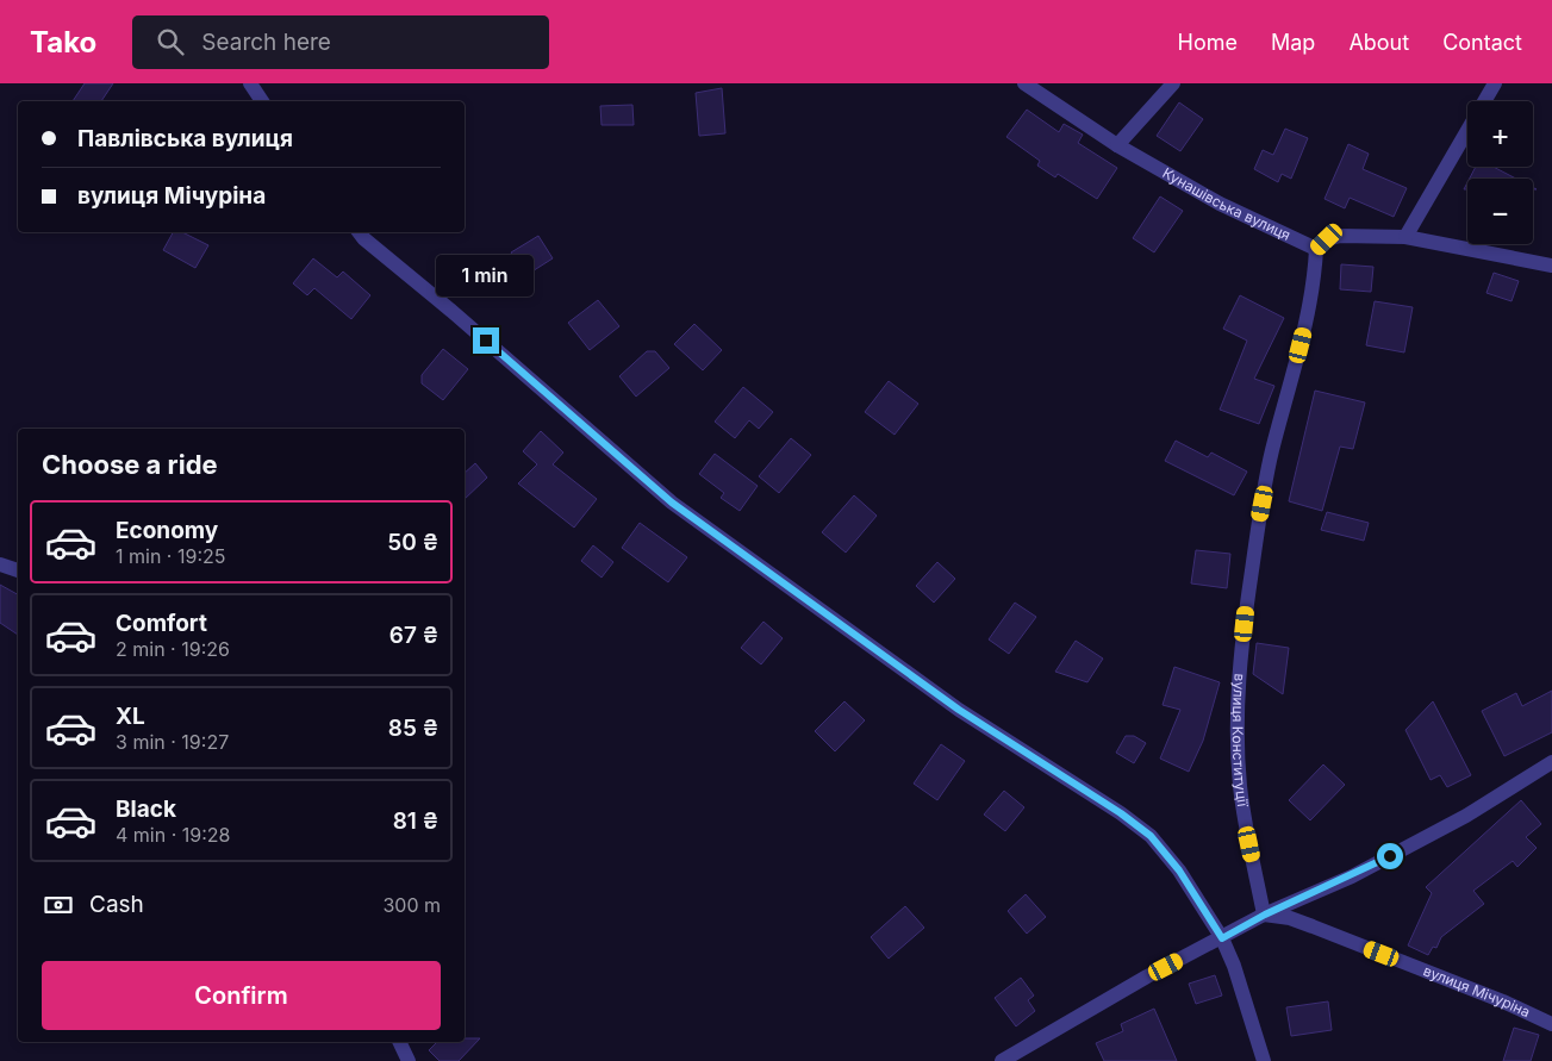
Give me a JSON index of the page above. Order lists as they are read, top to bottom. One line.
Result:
{"streets":{"street":["Кунашівська вулиця","вулиця Конституції","вулиця Мічуріна"]},"crossings":[["Кунашівська вулиця","вулиця Конституції"],["вулиця Конституції","вулиця Мічуріна"]],"page":{"header":"Tako","search":"Search here","nav":["Home","Map","About","Contact"],"map_buttons":["+","−"],"banner":["Павлівська вулиця","вулиця Мічуріна"],"bubble":"1 min","heading":"Choose a ride","list":[{"name":"Economy","note":"1 min · 19:25","value":"50 ₴"},{"name":"Comfort","note":"2 min · 19:26","value":"67 ₴"},{"name":"XL","note":"3 min · 19:27","value":"85 ₴"},{"name":"Black","note":"4 min · 19:28","value":"81 ₴"}],"pay":["Cash","300 m"],"buttons":"Confirm"}}
